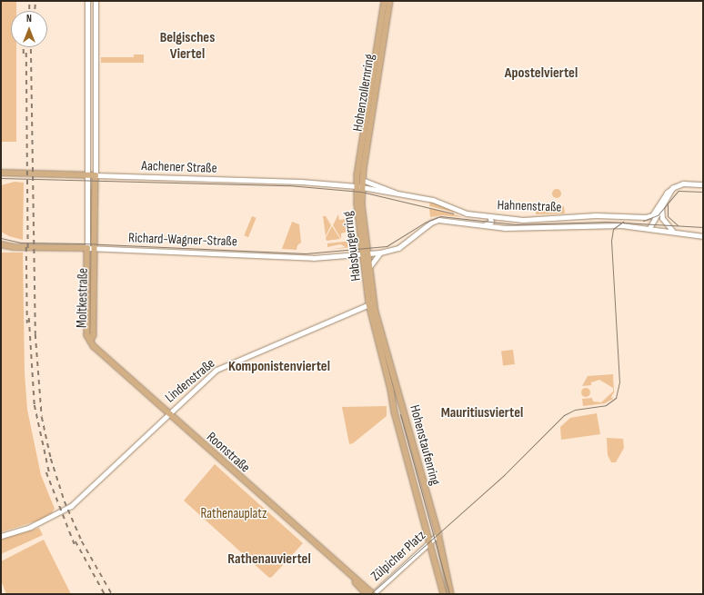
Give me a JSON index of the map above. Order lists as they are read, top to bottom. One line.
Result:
{"streets":{"main road":["Hohenzollernring","Aachener Straße","Hahnenstraße","Richard-Wagner-Straße","Habsburgerring","Moltkestraße","Lindenstraße","Hohenstaufenring","Roonstraße","Zülpicher Platz"]},"crossings":[["Hohenzollernring","Aachener Straße"],["Hohenzollernring","Habsburgerring"],["Aachener Straße","Hahnenstraße"],["Aachener Straße","Habsburgerring"],["Aachener Straße","Moltkestraße"],["Hahnenstraße","Richard-Wagner-Straße"],["Richard-Wagner-Straße","Habsburgerring"],["Richard-Wagner-Straße","Moltkestraße"],["Habsburgerring","Lindenstraße"],["Habsburgerring","Hohenstaufenring"],["Moltkestraße","Roonstraße"],["Lindenstraße","Hohenstaufenring"],["Lindenstraße","Roonstraße"],["Hohenstaufenring","Zülpicher Platz"],["Roonstraße","Zülpicher Platz"]],"districts":["Belgisches Viertel","Apostelviertel","Komponistenviertel","Mauritiusviertel","Rathenauviertel"],"parks":["Rathenauplatz"],"north":"top"}
